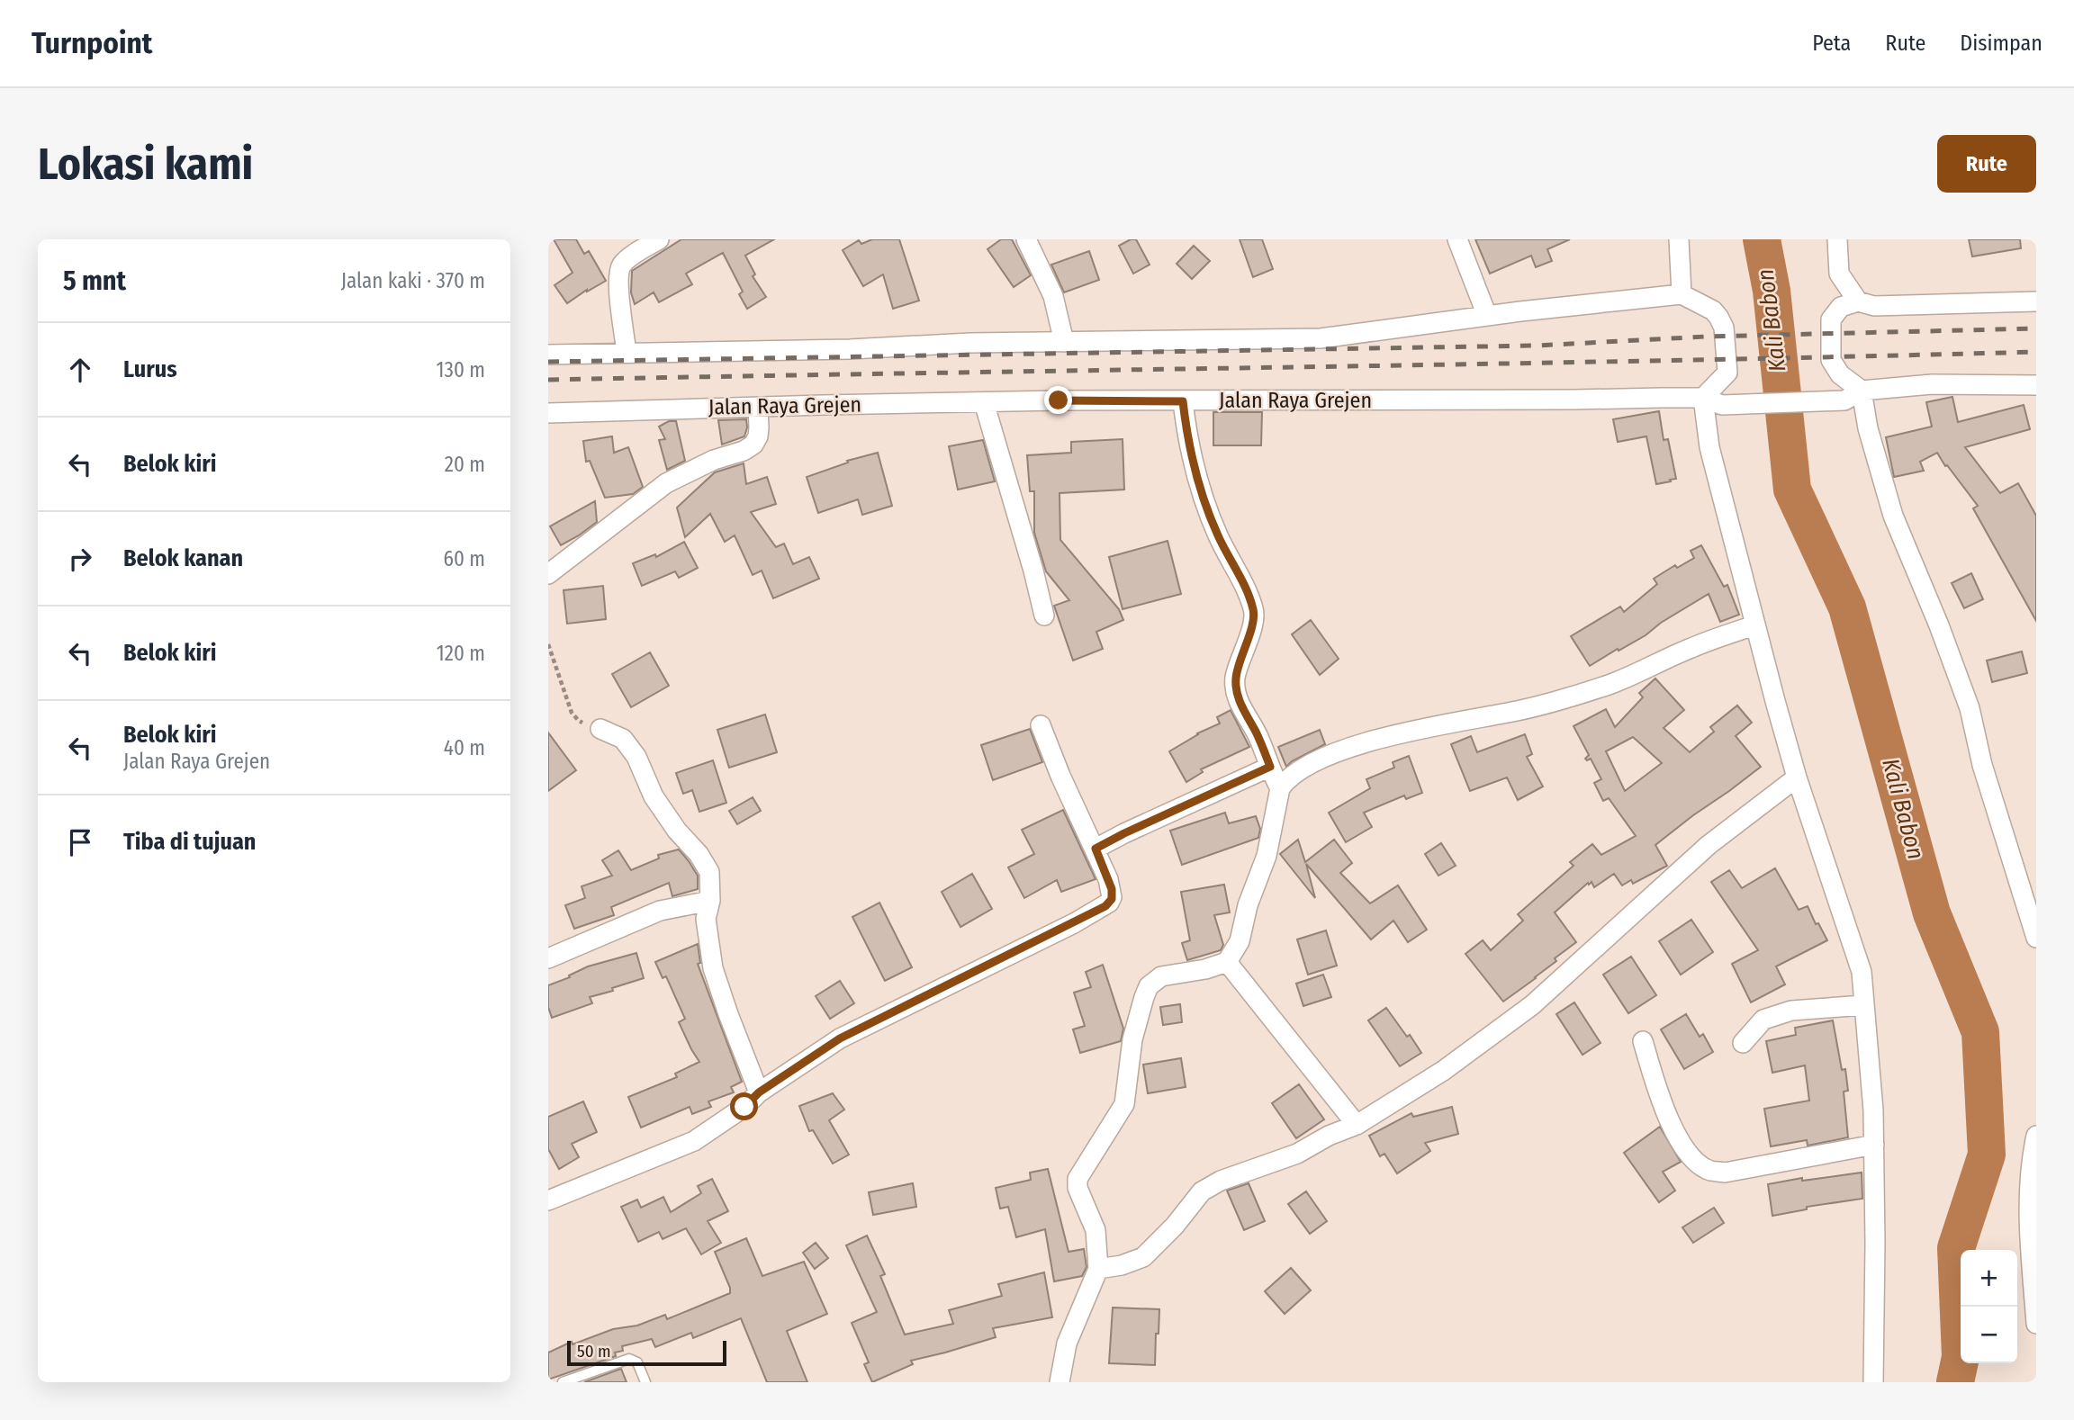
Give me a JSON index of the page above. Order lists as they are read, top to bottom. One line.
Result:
{"streets":{"street":["Jalan Raya Grejen"]},"water":["Kali Babon"],"scale_bar":"50 m","page":{"header":"Turnpoint","nav":["Peta","Rute","Disimpan"],"buttons":"Rute","title":"Lokasi kami","heading":["5 mnt","Jalan kaki · 370 m"],"list":[["Lurus","130 m"],["Belok kiri","20 m"],["Belok kanan","60 m"],["Belok kiri","120 m"],["Belok kiri","Jalan Raya Grejen","40 m"],"Tiba di tujuan"],"map_buttons":["+","−"],"scale":"50 m"}}
